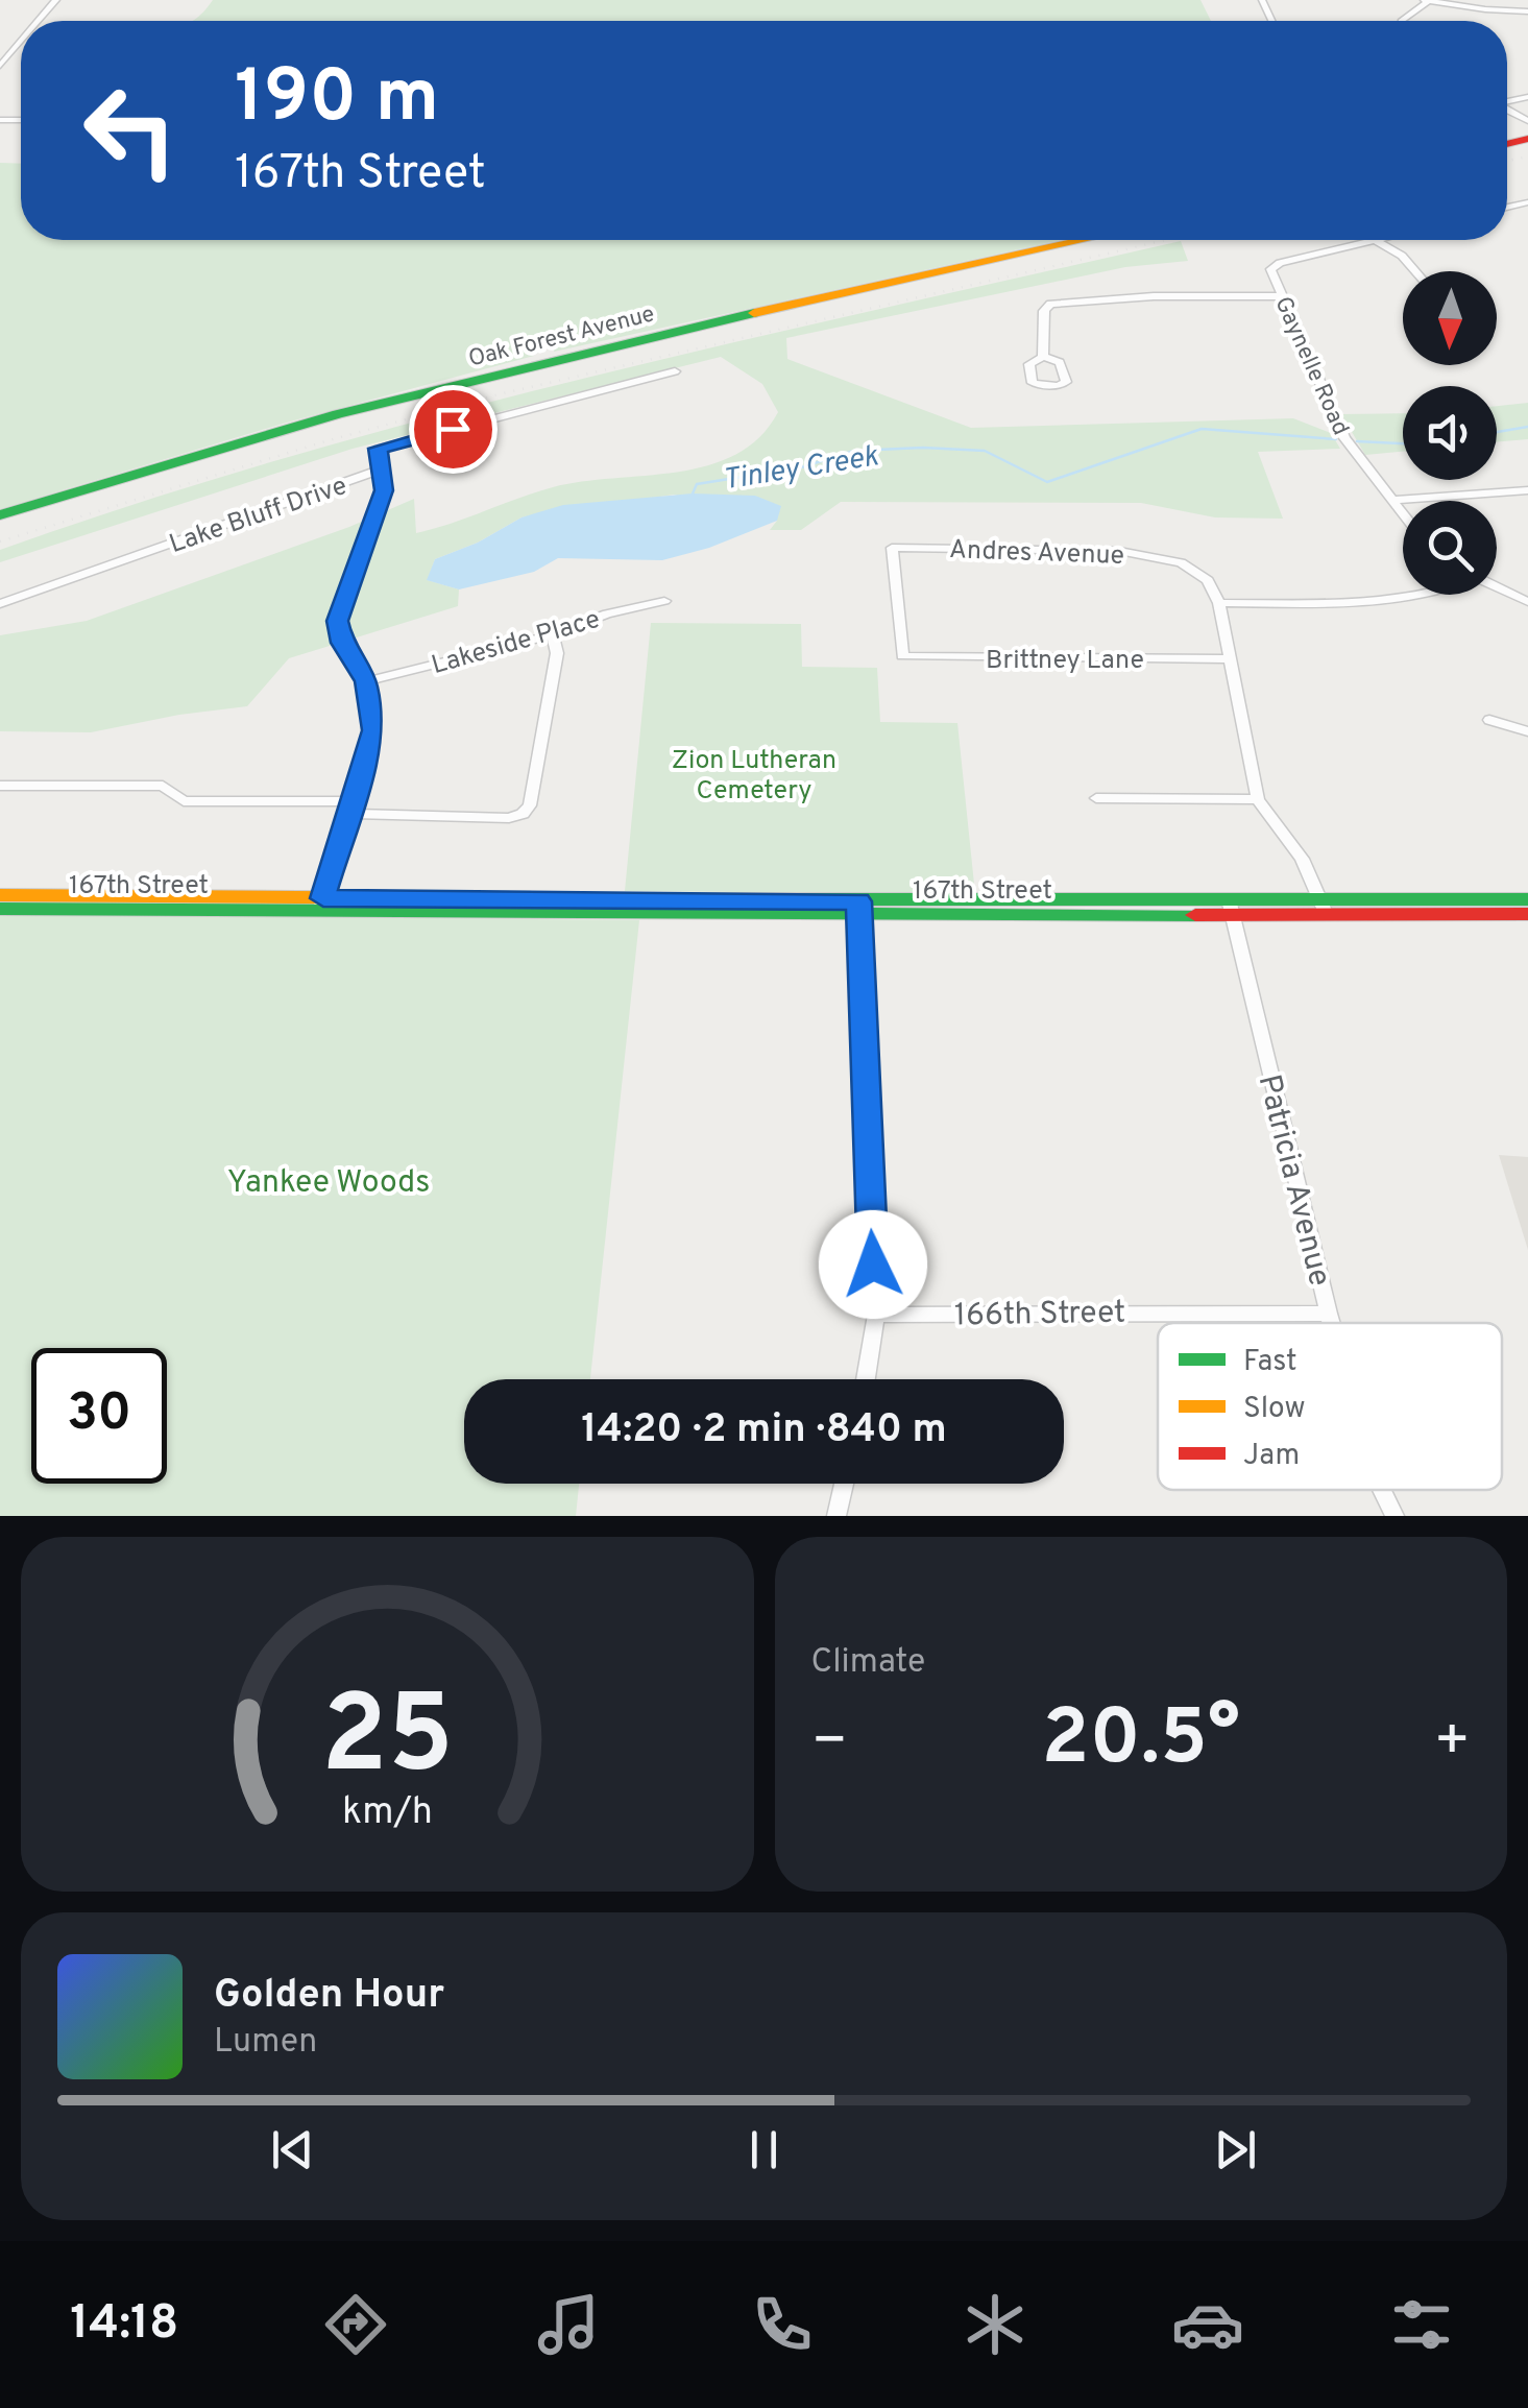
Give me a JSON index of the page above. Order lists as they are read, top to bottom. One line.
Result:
{"streets":{"main road":["Oak Forest Avenue","167th Street"],"street":["Gaynelle Road","Lake Bluff Drive","Andres Avenue","Lakeside Place","Brittney Lane","Patricia Avenue","166th Street"]},"crossings":[["Andres Avenue","Brittney Lane"],["167th Street","Patricia Avenue"],["Patricia Avenue","166th Street"]],"water":["Tinley Creek"],"parks":["Zion Lutheran Cemetery","Yankee Woods"],"legend":["Fast","Slow","Jam"],"north":"bottom","page":{"turn":["190 m","167th Street"],"limit":"30","trip":"14:20 · 2 min · 840 m","tile":"Climate","heat":["−","20.5°","+"],"song":["Golden Hour","Lumen"],"tabs":"14:18","gauge":["25","km/h"]}}
